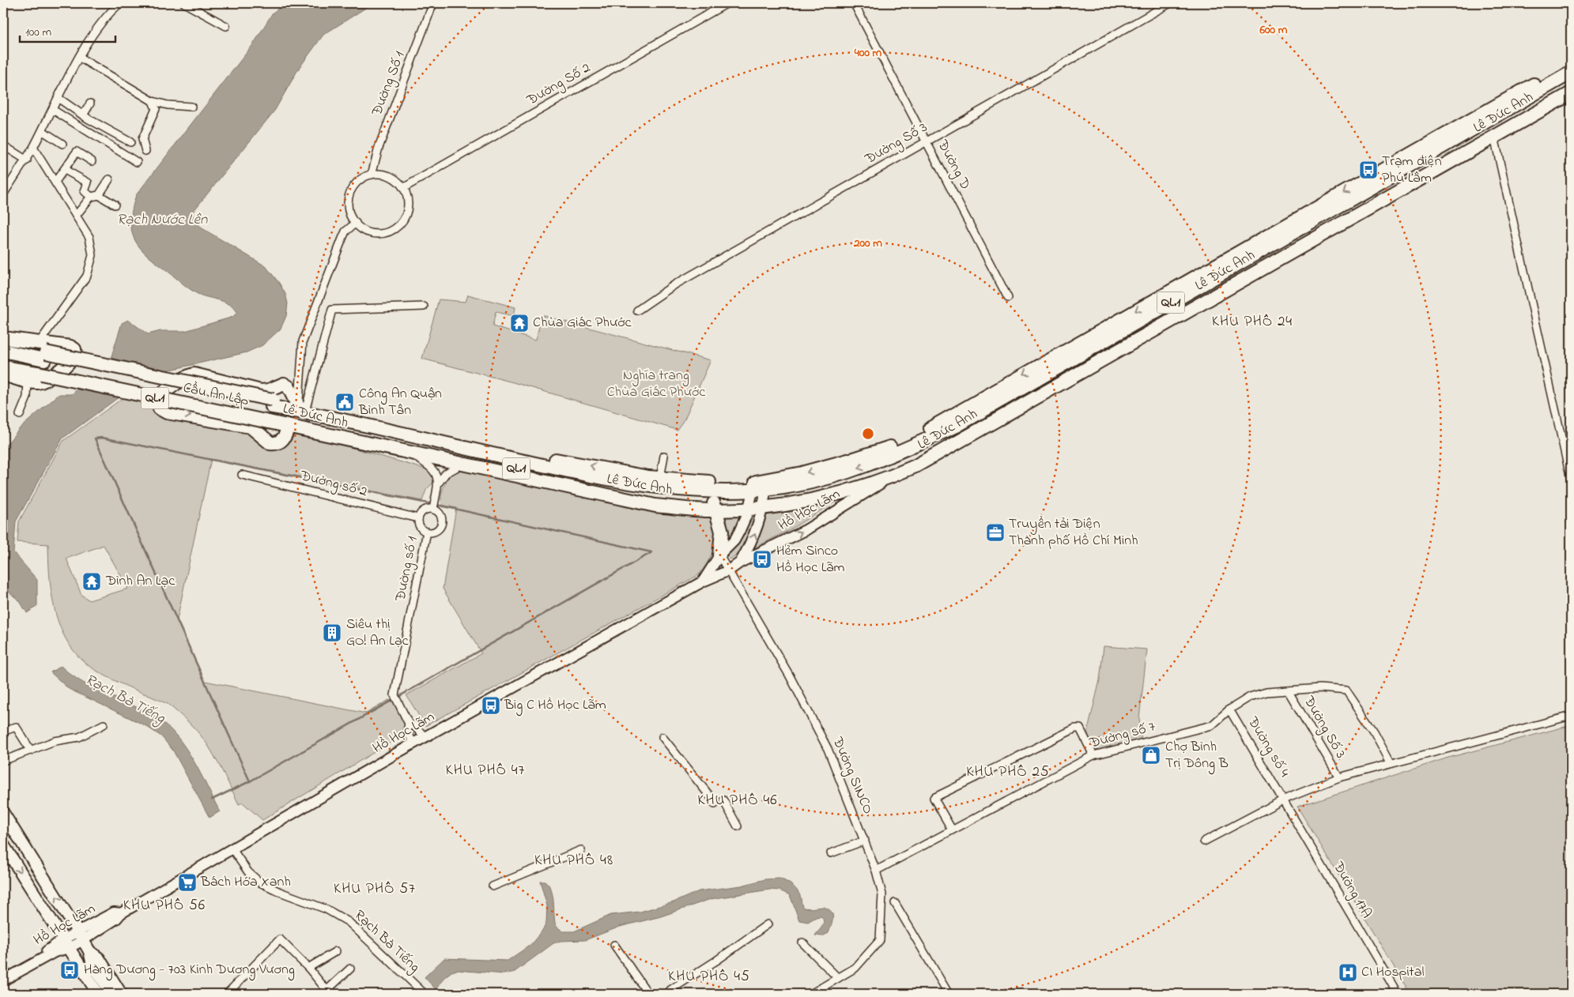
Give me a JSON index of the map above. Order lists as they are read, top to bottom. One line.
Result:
{"streets":{"highway":["Lê Đức Anh","QL.1","Cầu An Lập"],"main road":["Hồ Học Lãm"],"street":["Đường Số 1","Đường Số 2","Đường Số 3","Đường D","Đường số 2","Đường số 1","Đường số 7","Đường số 4","Đường SINCO","Đường 17A","Rạch Bà Tiếng"]},"crossings":[["Đường Số 1","Đường Số 2"],["Lê Đức Anh","Cầu An Lập"],["Lê Đức Anh","Hồ Học Lãm"],["Đường Số 3","Đường D"],["Đường Số 3","Đường số 7"],["QL.1","Cầu An Lập"],["Đường số 2","Đường số 1"],["Hồ Học Lãm","Đường số 1"],["Hồ Học Lãm","Đường SINCO"],["Hồ Học Lãm","Rạch Bà Tiếng"],["Đường số 7","Đường số 4"],["Đường số 7","Đường SINCO"],["Đường số 4","Đường 17A"]],"districts":["KHU PHỐ 24","KHU PHỐ 47","KHU PHỐ 25","KHU PHỐ 46","KHU PHỐ 48","KHU PHỐ 57","KHU PHỐ 56","KHU PHỐ 45"],"water":["Rạch Nước Lên","Rạch Bà Tiếng"],"parks":["Nghĩa trang Chùa Giác Phước"],"places":{"bus stop":["Trạm điện Phú Lâm","Hẻm Sinco Hồ Học Lãm","Big C Hồ Học Lãm","Hàng Dương - 703 Kinh Dương Vương"],"temple":["Chùa Giác Phước","Đình An Lạc"],"public building":["Công An Quận Bình Tân"],"office":["Truyền tải Điện Thành phố Hồ Chí Minh"],"building":["Siêu thị GO! An Lạc"],"shop":["Chợ Bình Trị Đông B"],"supermarket":["Bách Hóa Xanh"],"hospital":["CI Hospital"]},"scale_bar":"100 m","rings":["600 m","400 m","200 m"]}
